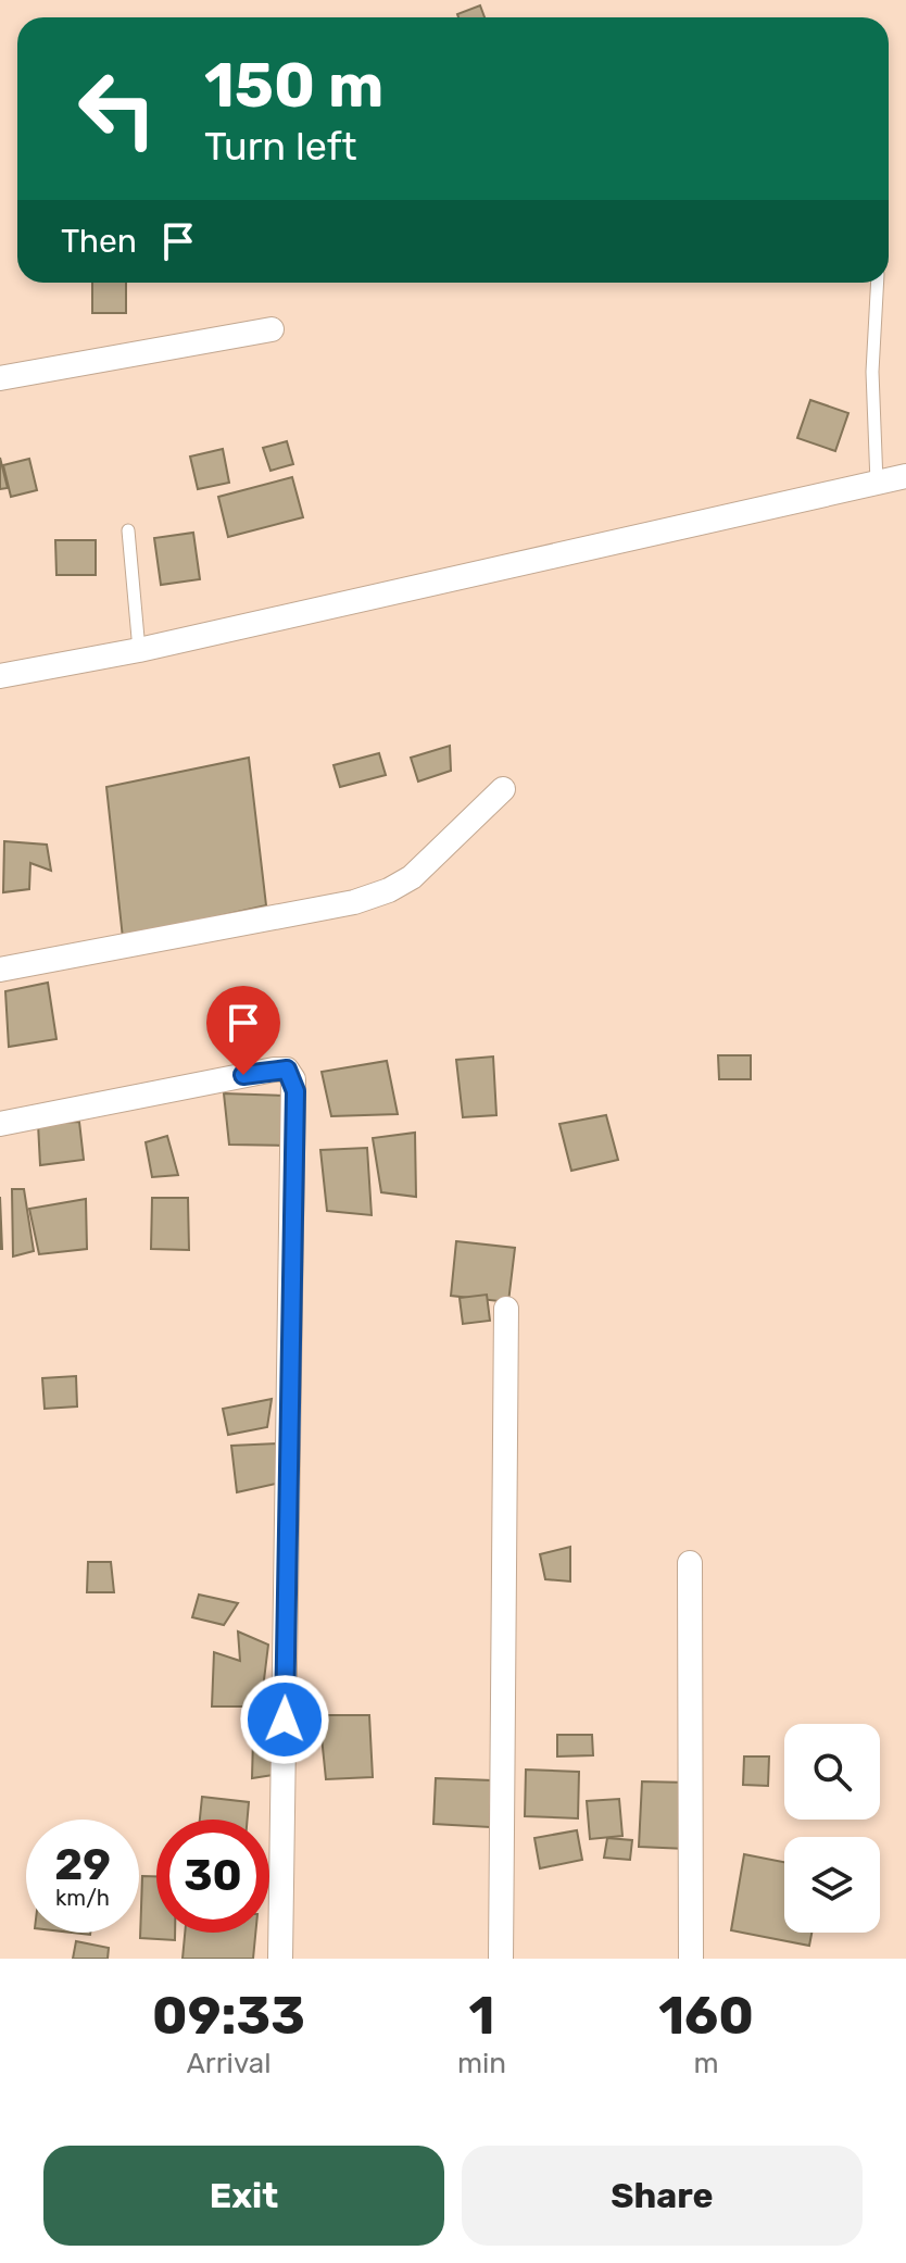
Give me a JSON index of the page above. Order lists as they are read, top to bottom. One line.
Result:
{"page":{"turn":["150 m","Turn left"],"then":"Then","speed":"29 km/h","limit":"30","eta":["09:33","Arrival","1","min","160","m"],"buttons":["Exit","Share"]}}
